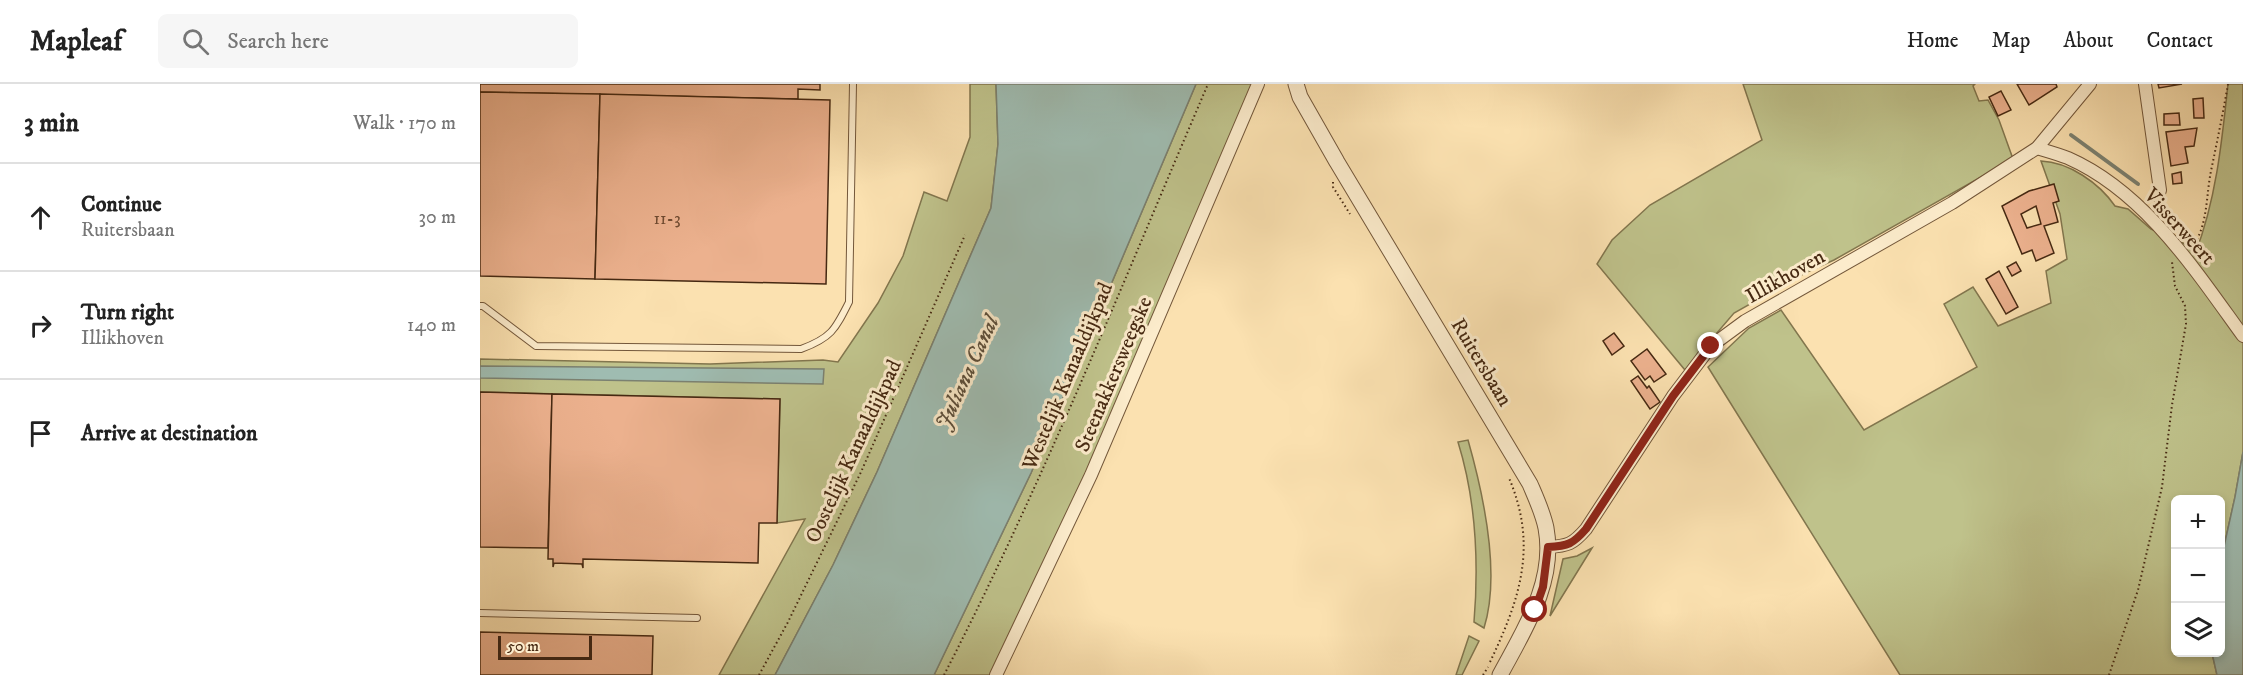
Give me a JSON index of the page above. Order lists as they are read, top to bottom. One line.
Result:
{"streets":{"street":["Visserweert","Illikhoven","Ruitersbaan","Steenakkersweegske"],"path":["Westelijk Kanaaldijkpad","Oostelijk Kanaaldijkpad"]},"crossings":[["Visserweert","Illikhoven"],["Illikhoven","Ruitersbaan"]],"water":["Juliana Canal"],"house_numbers":["11-3"],"scale_bar":"50 m","page":{"header":"Mapleaf","search":"Search here","nav":["Home","Map","About","Contact"],"heading":["3 min","Walk · 170 m"],"list":[["Continue","Ruitersbaan","30 m"],["Turn right","Illikhoven","140 m"],"Arrive at destination"],"map_buttons":["+","−"],"scale":"50 m"}}
